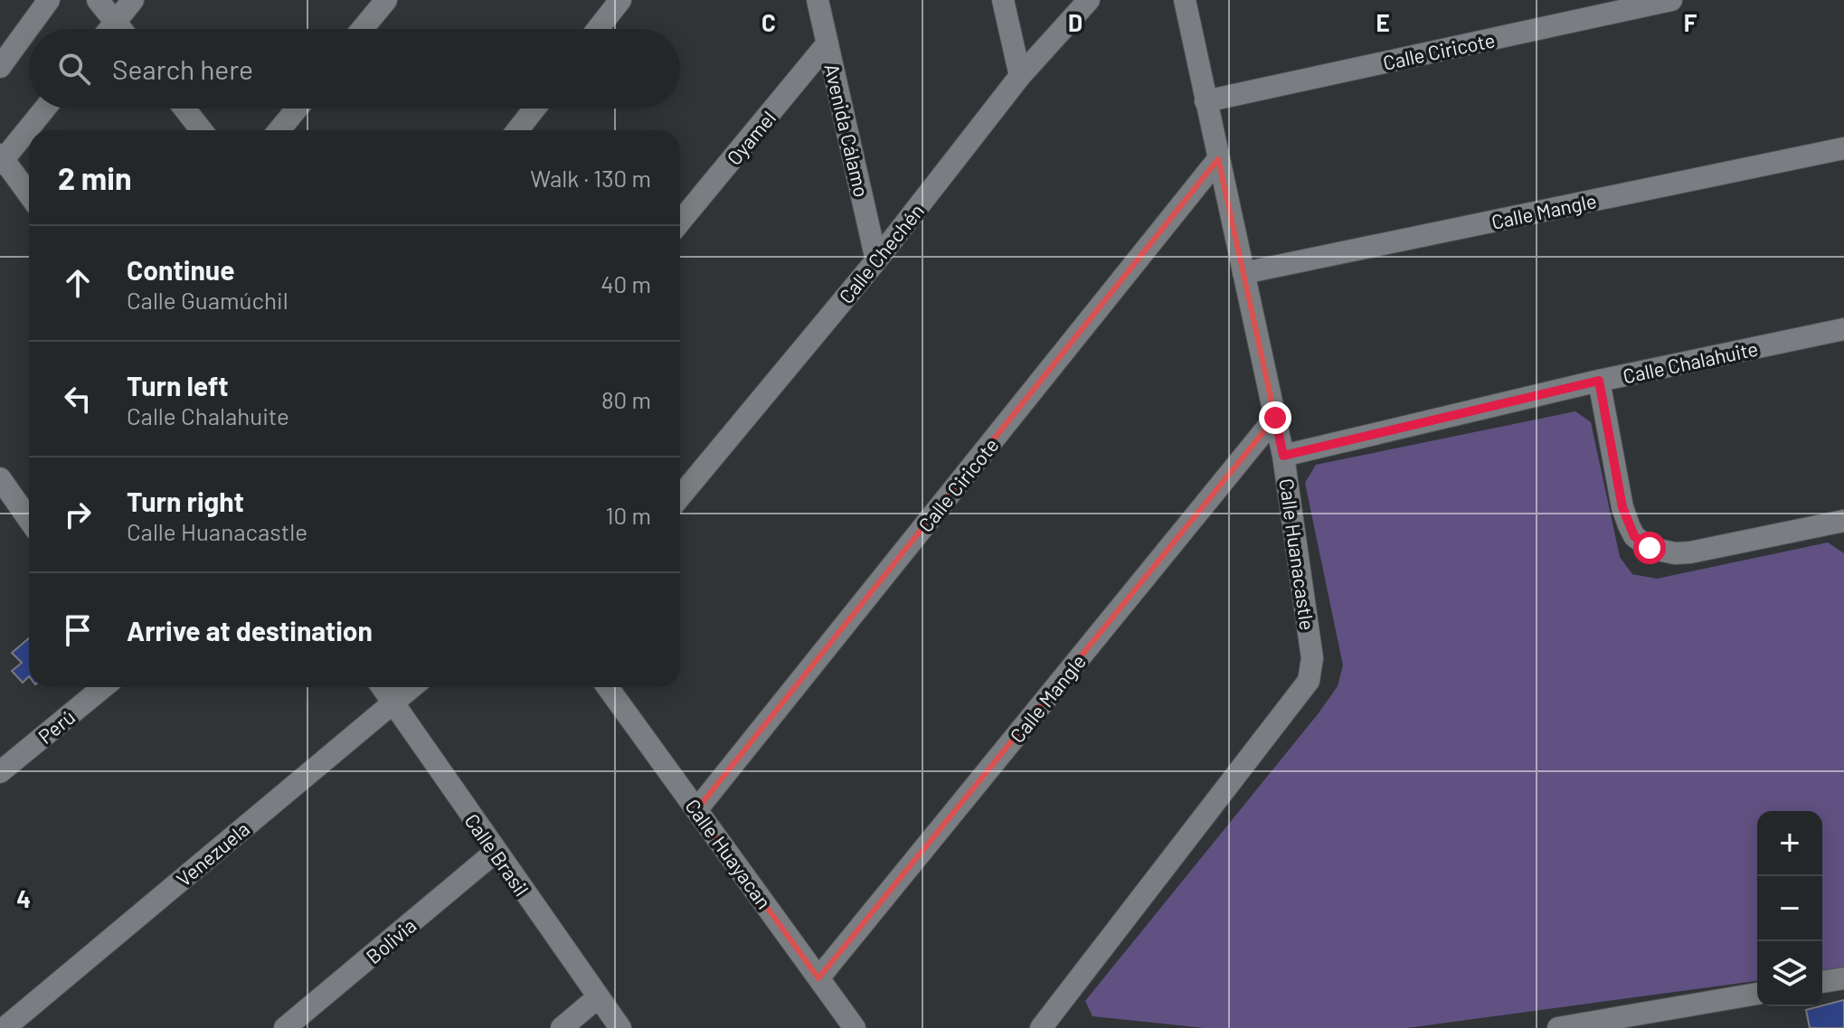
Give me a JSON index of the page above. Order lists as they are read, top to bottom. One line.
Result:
{"streets":{"street":["Calle Ciricote","Avenida Cálamo","Oyamel","Calle Mangle","Calle Chechén","Calle Chalahuite","Calle Huanacastle","Perú","Venezuela","Calle Huayacan","Calle Brasil","Bolivia"]},"crossings":[["Calle Ciricote","Calle Huanacastle"],["Calle Ciricote","Calle Huayacan"],["Avenida Cálamo","Oyamel"],["Avenida Cálamo","Calle Chechén"],["Calle Mangle","Calle Huanacastle"],["Calle Mangle","Calle Huayacan"],["Calle Chalahuite","Calle Huanacastle"],["Venezuela","Calle Brasil"],["Calle Brasil","Bolivia"]],"page":{"search":"Search here","heading":["2 min","Walk · 130 m"],"list":[["Continue","Calle Guamúchil","40 m"],["Turn left","Calle Chalahuite","80 m"],["Turn right","Calle Huanacastle","10 m"],"Arrive at destination"],"map_buttons":["+","−"]},"grid":{"columns":["C","D","E","F"],"rows":["4"]}}
